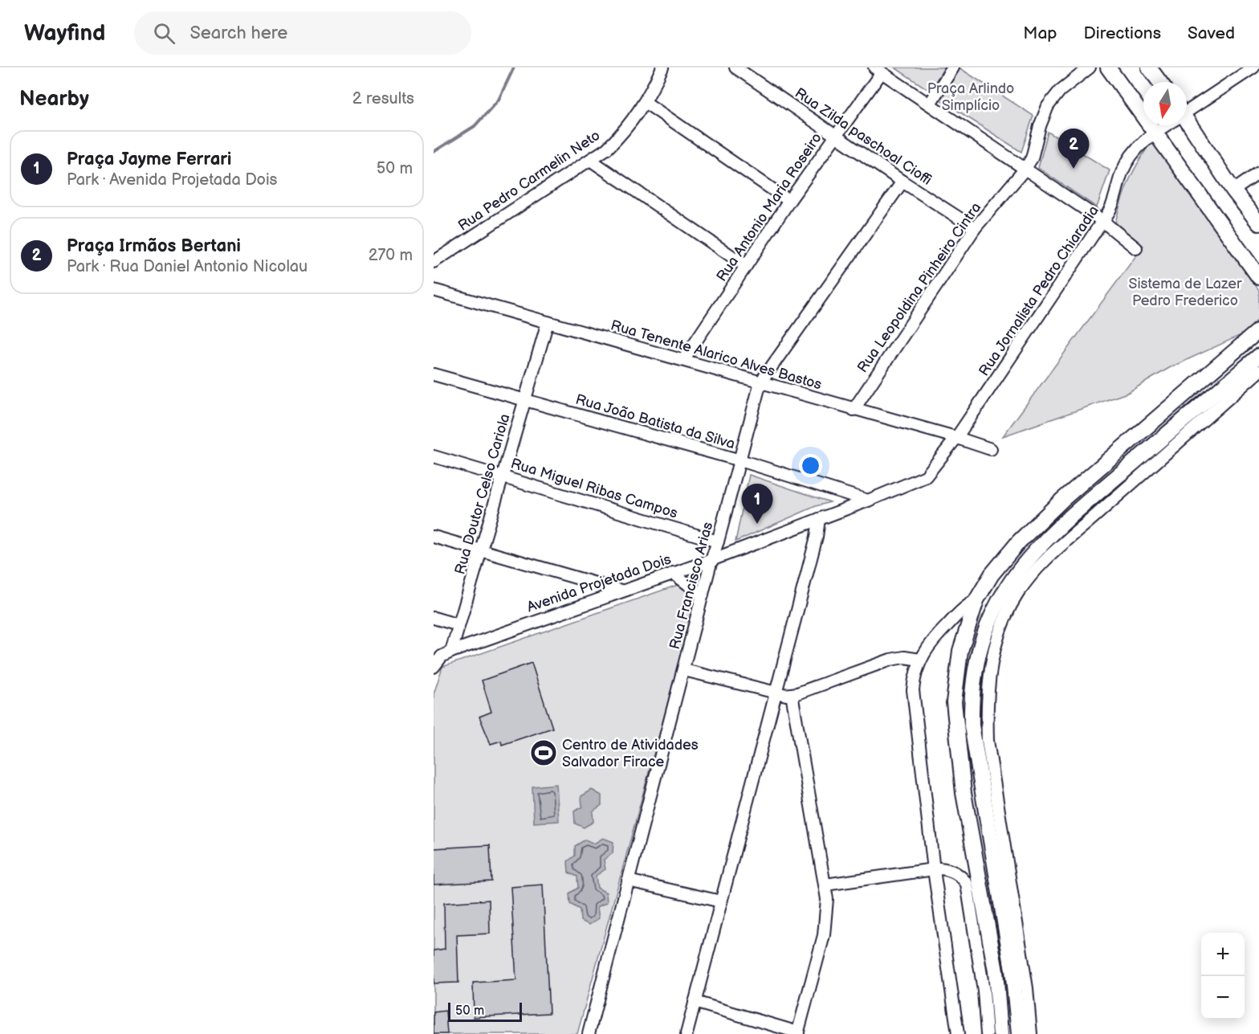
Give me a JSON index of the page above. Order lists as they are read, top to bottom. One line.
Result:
{"streets":{"street":["Rua Zilda paschoal Cioffi","Rua Pedro Carmelin Neto","Rua Antonio Maria Roseiro","Rua Leopoldina Pinheiro Cintra","Rua Jornalista Pedro Chiaradia","Rua Tenente Alarico Alves Bastos","Rua João Batista da Silva","Rua Miguel Ribas Campos","Rua Doutor Celso Cariola","Avenida Projetada Dois","Rua Francisco Arias"]},"crossings":[["Rua Zilda paschoal Cioffi","Rua Antonio Maria Roseiro"],["Rua Zilda paschoal Cioffi","Rua Leopoldina Pinheiro Cintra"],["Rua Zilda paschoal Cioffi","Rua Francisco Arias"],["Rua Antonio Maria Roseiro","Rua Tenente Alarico Alves Bastos"],["Rua Leopoldina Pinheiro Cintra","Rua Tenente Alarico Alves Bastos"],["Rua Jornalista Pedro Chiaradia","Rua Tenente Alarico Alves Bastos"],["Rua Jornalista Pedro Chiaradia","Avenida Projetada Dois"],["Rua Tenente Alarico Alves Bastos","Rua Doutor Celso Cariola"],["Rua Tenente Alarico Alves Bastos","Avenida Projetada Dois"],["Rua Tenente Alarico Alves Bastos","Rua Francisco Arias"],["Rua João Batista da Silva","Rua Doutor Celso Cariola"],["Rua João Batista da Silva","Avenida Projetada Dois"],["Rua João Batista da Silva","Rua Francisco Arias"],["Rua Miguel Ribas Campos","Rua Doutor Celso Cariola"],["Rua Miguel Ribas Campos","Rua Francisco Arias"],["Rua Doutor Celso Cariola","Avenida Projetada Dois"],["Avenida Projetada Dois","Rua Francisco Arias"]],"parks":["Praça Arlindo Simplício","Sistema de Lazer Pedro Frederico"],"places":{"sports":["Centro de Atividades Salvador Firace"]},"scale_bar":"50 m","north":"bottom","page":{"header":"Wayfind","search":"Search here","nav":["Map","Directions","Saved"],"heading":["Nearby","2 results"],"pins":["2","1"],"list":[{"mark":"1","name":"Praça Jayme Ferrari","note":"Park · Avenida Projetada Dois","value":"50 m"},{"mark":"2","name":"Praça Irmãos Bertani","note":"Park · Rua Daniel Antonio Nicolau","value":"270 m"}],"map_buttons":["+","−"],"scale":"50 m"}}
